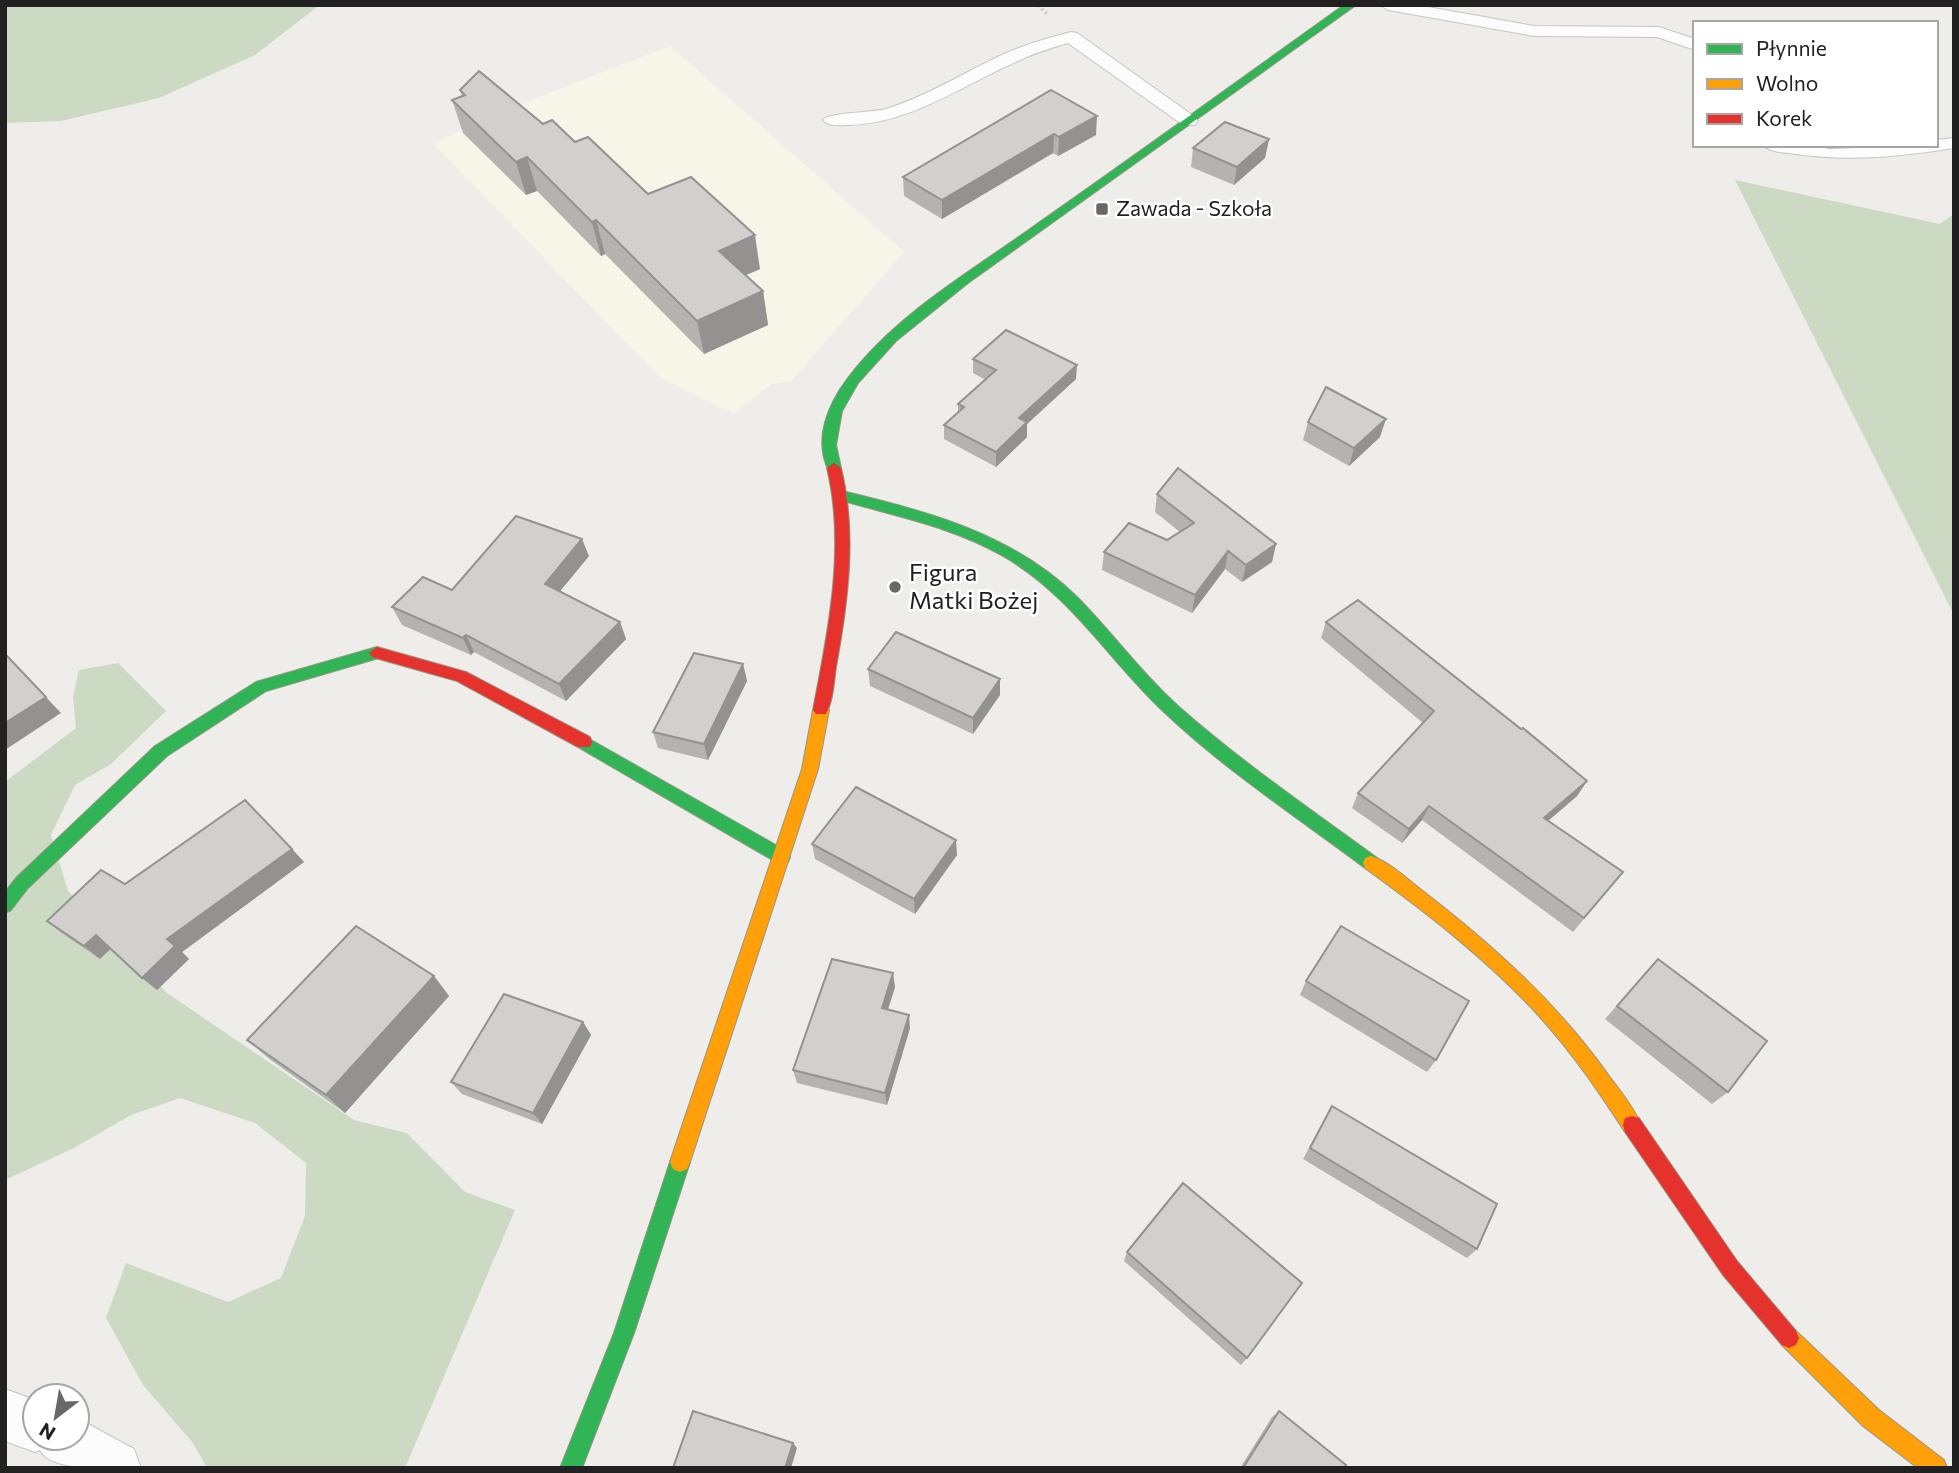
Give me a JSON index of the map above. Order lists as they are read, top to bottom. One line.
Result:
{"places":{"transit":["Zawada - Szkoła"],"other":["Figura Matki Bożej"]},"legend":["Płynnie","Wolno","Korek"],"north":"bottom left"}
